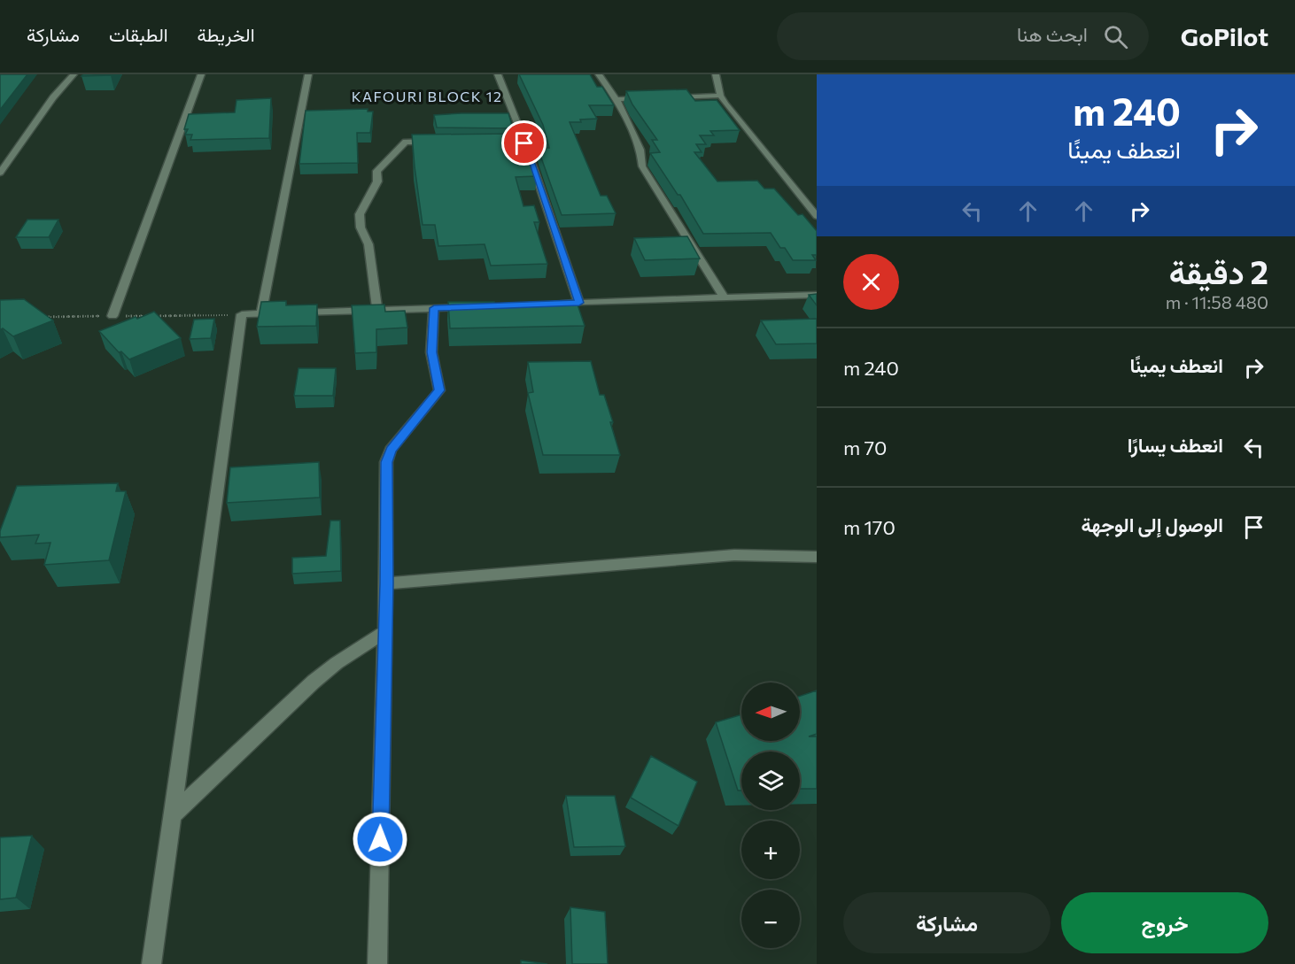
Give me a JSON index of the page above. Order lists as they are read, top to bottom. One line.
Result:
{"districts":["KAFOURI BLOCK 12"],"north":"left","page":{"header":"GoPilot","search":"ابحث هنا","nav":["الخريطة","الطبقات","مشاركة"],"turn":["240 m","انعطف يمينًا"],"heading":["2 دقيقة","480 m · 11:58"],"list":[{"name":"انعطف يمينًا","value":"240 m"},{"name":"انعطف يسارًا","value":"70 m"},{"name":"الوصول إلى الوجهة","value":"170 m"}],"map_buttons":["+","−"],"buttons":["خروج","مشاركة"]}}
